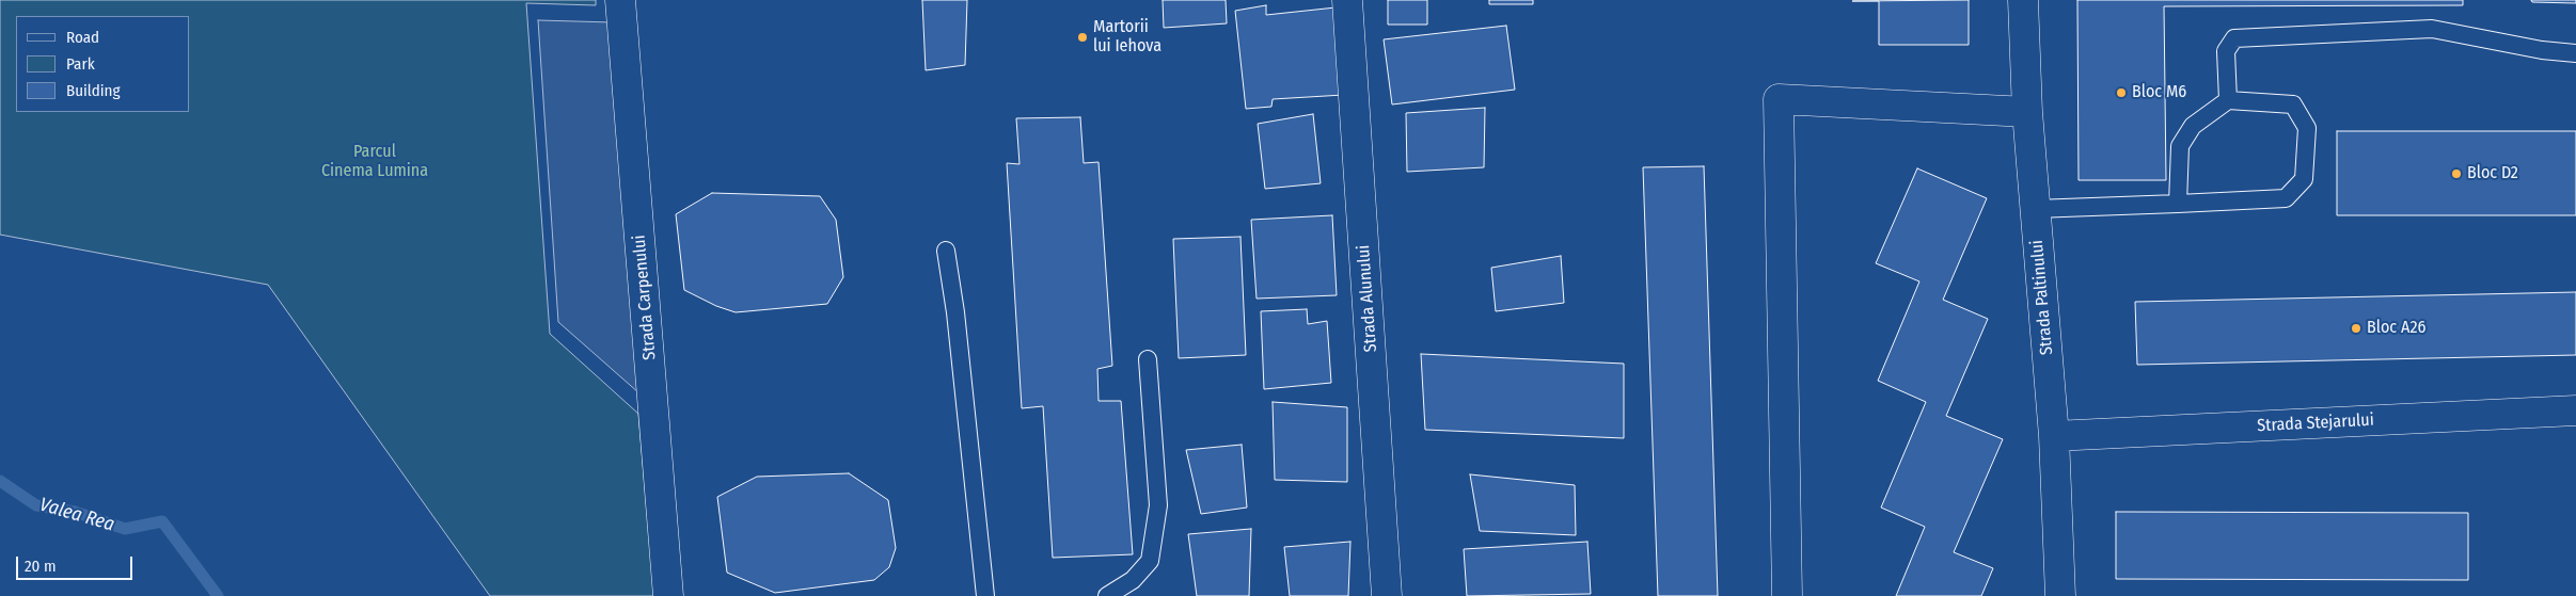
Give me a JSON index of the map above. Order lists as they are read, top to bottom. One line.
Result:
{"streets":{"street":["Strada Carpenului","Strada Paltinului","Strada Alunului","Strada Stejarului"]},"crossings":[["Strada Paltinului","Strada Stejarului"]],"water":["Valea Rea"],"parks":["Parcul Cinema Lumina"],"places":["Martorii lui Iehova","Bloc M6","Bloc D2","Bloc A26"],"legend":["Road","Park","Building"],"scale_bar":"20 m"}
